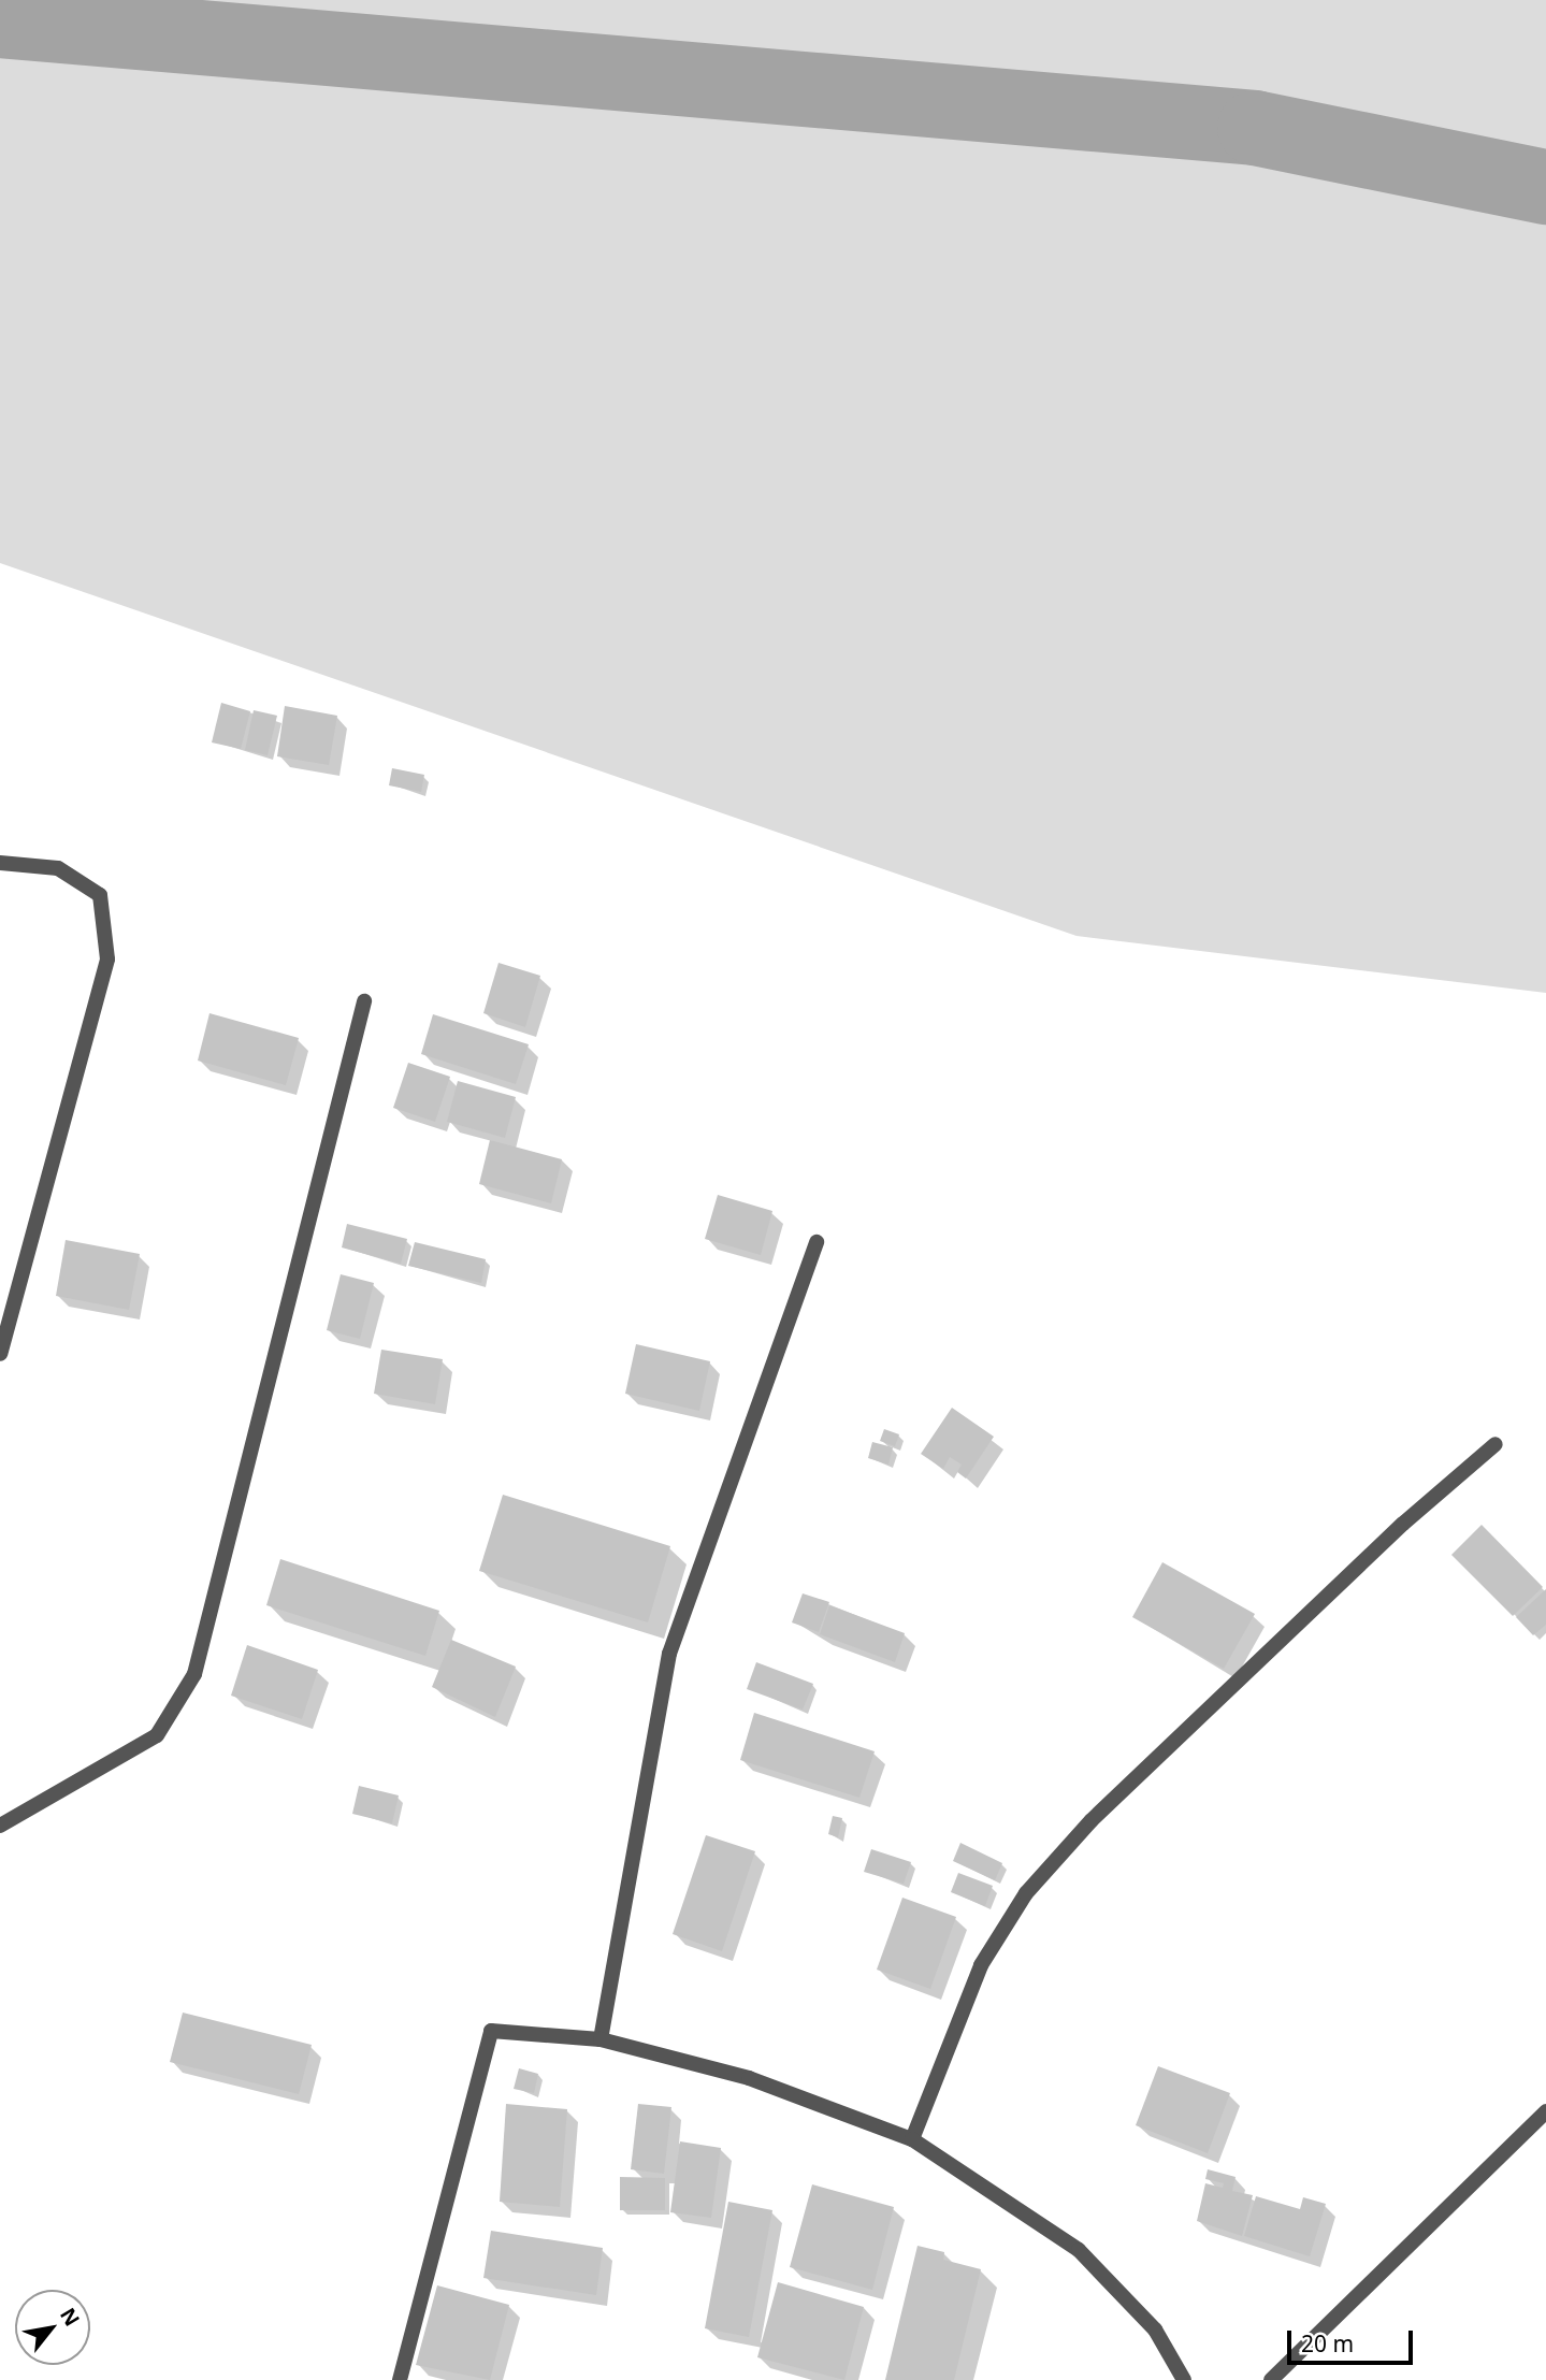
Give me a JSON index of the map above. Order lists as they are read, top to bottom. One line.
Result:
{"scale_bar":"20 m","north":"top right"}
